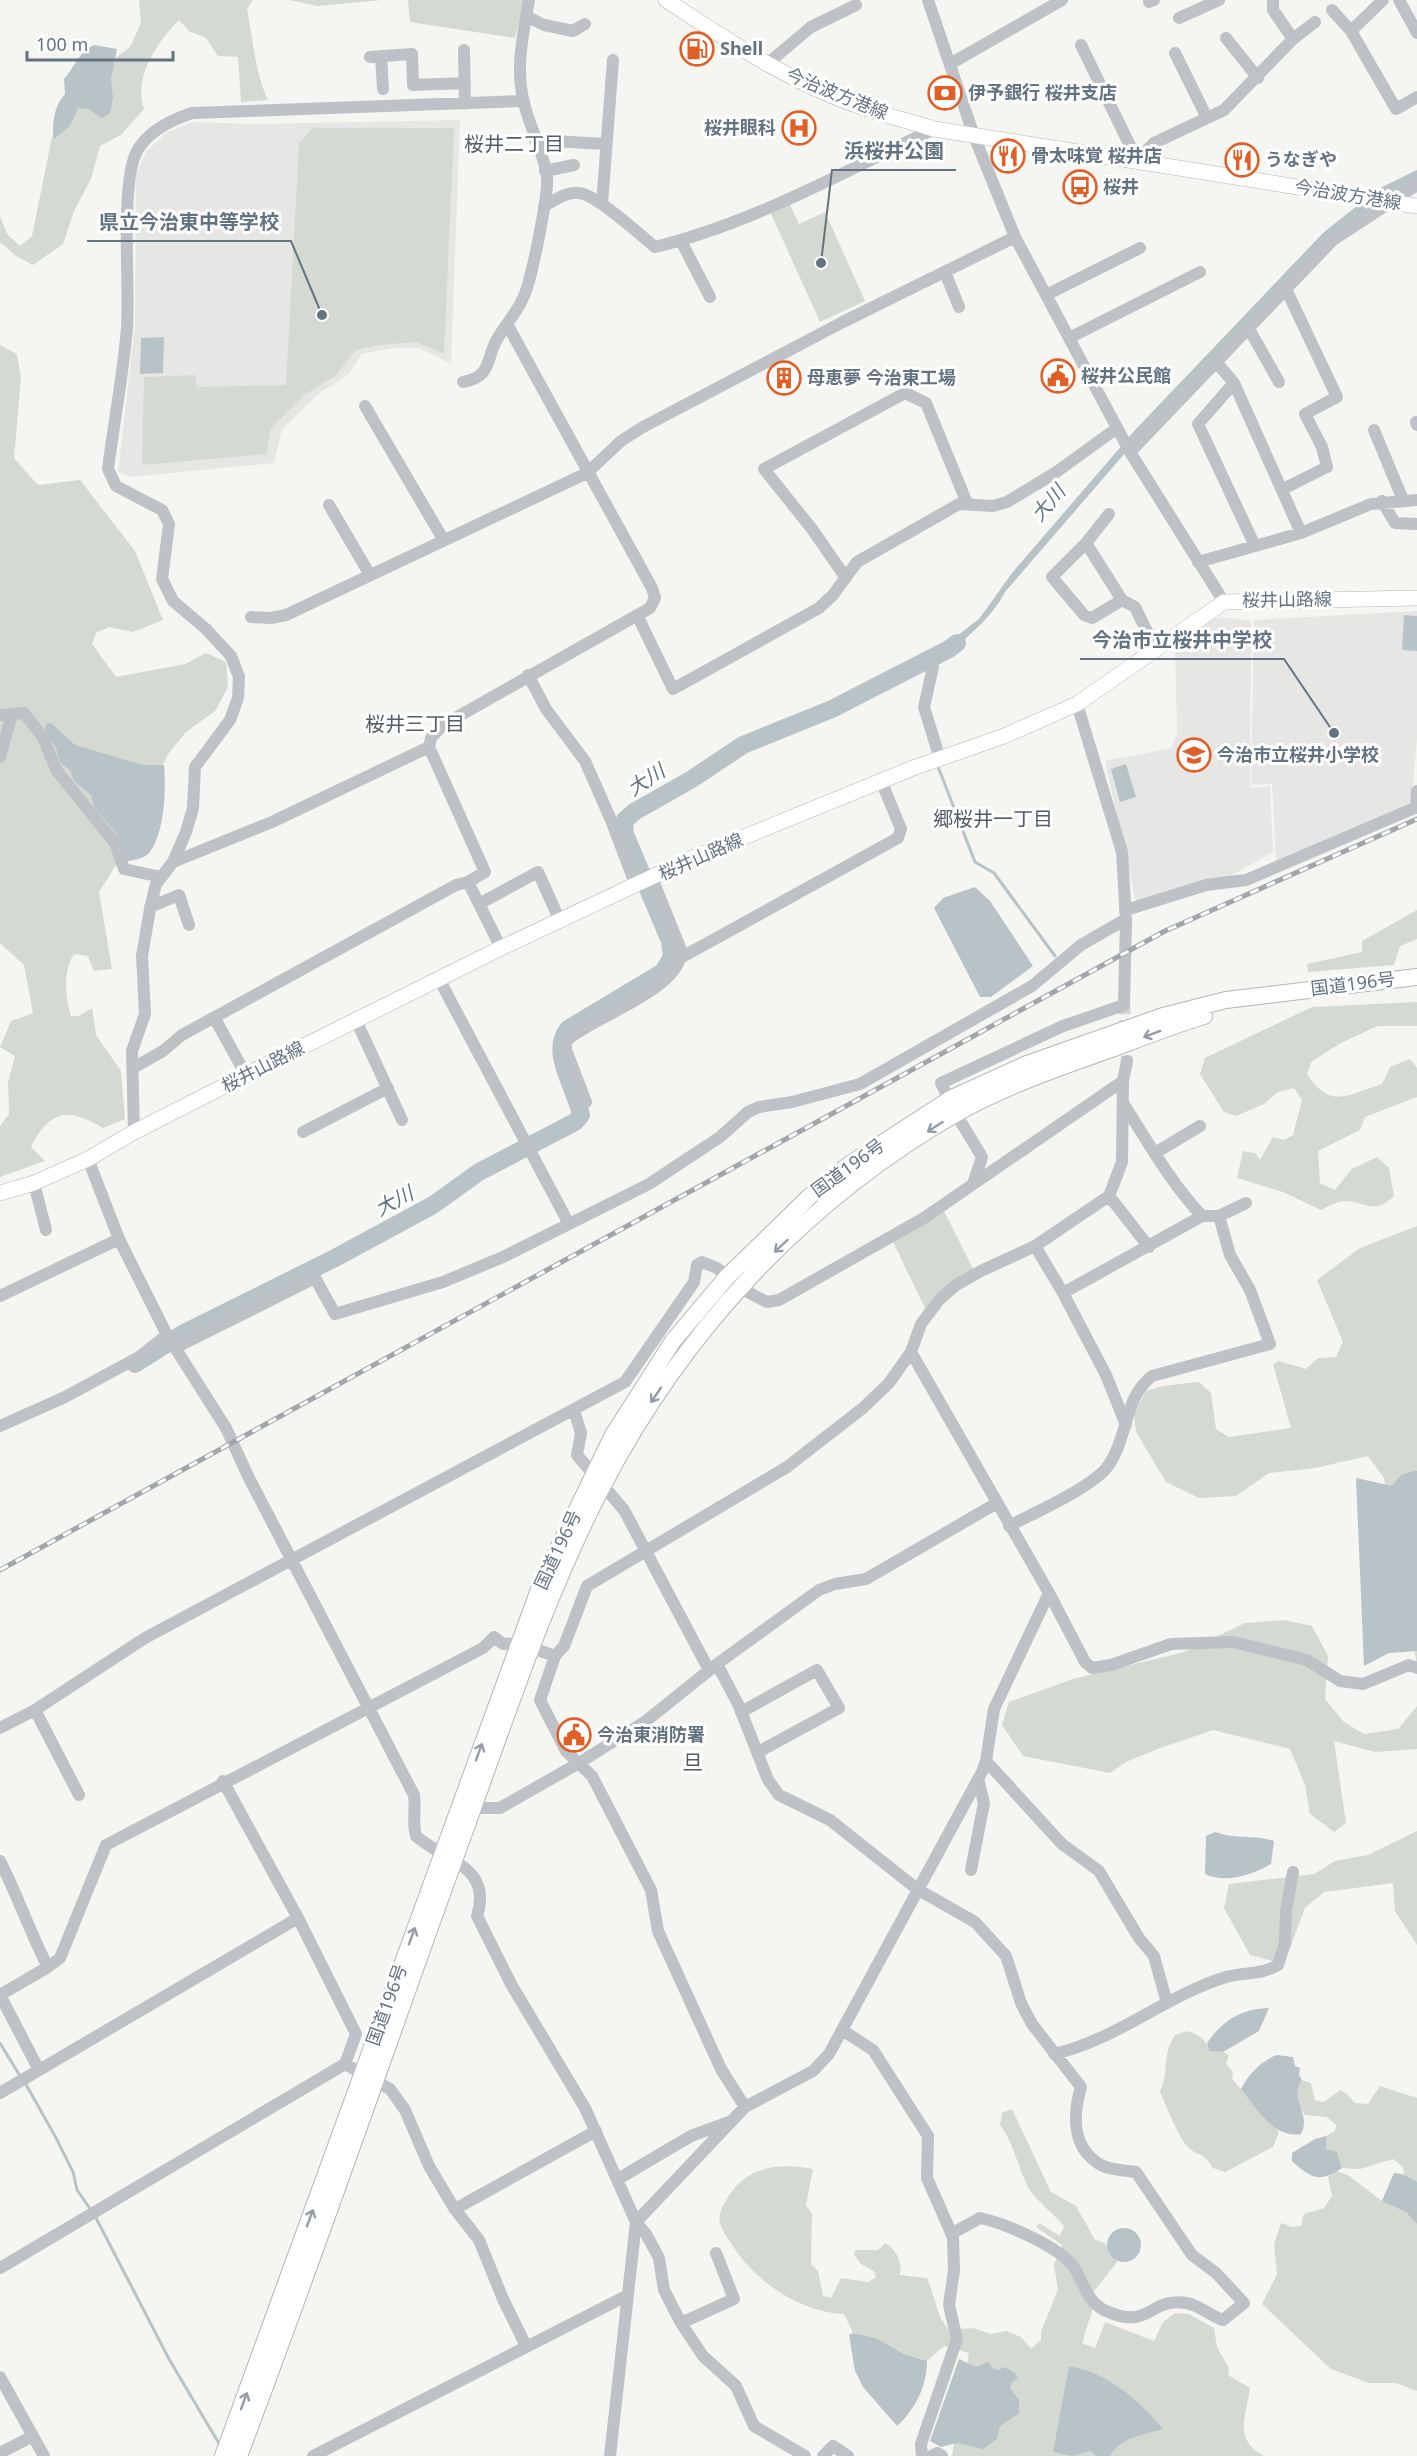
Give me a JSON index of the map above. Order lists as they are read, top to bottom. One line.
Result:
{"streets":{"highway":["国道196号"],"main road":["今治波方港線","桜井山路線"]},"districts":["桜井二丁目","桜井三丁目","郷桜井一丁目","旦"],"water":["大川"],"places":{"fuel station":["Shell"],"bank":["伊予銀行 桜井支店"],"hospital":["桜井眼科"],"restaurant":["骨太味覚 桜井店","うなぎや"],"bus stop":["桜井"],"other":["浜桜井公園","県立今治東中等学校","今治市立桜井中学校"],"public building":["桜井公民館","今治東消防署"],"building":["母恵夢 今治東工場"],"school or university":["今治市立桜井小学校"]},"scale_bar":"100 m"}
